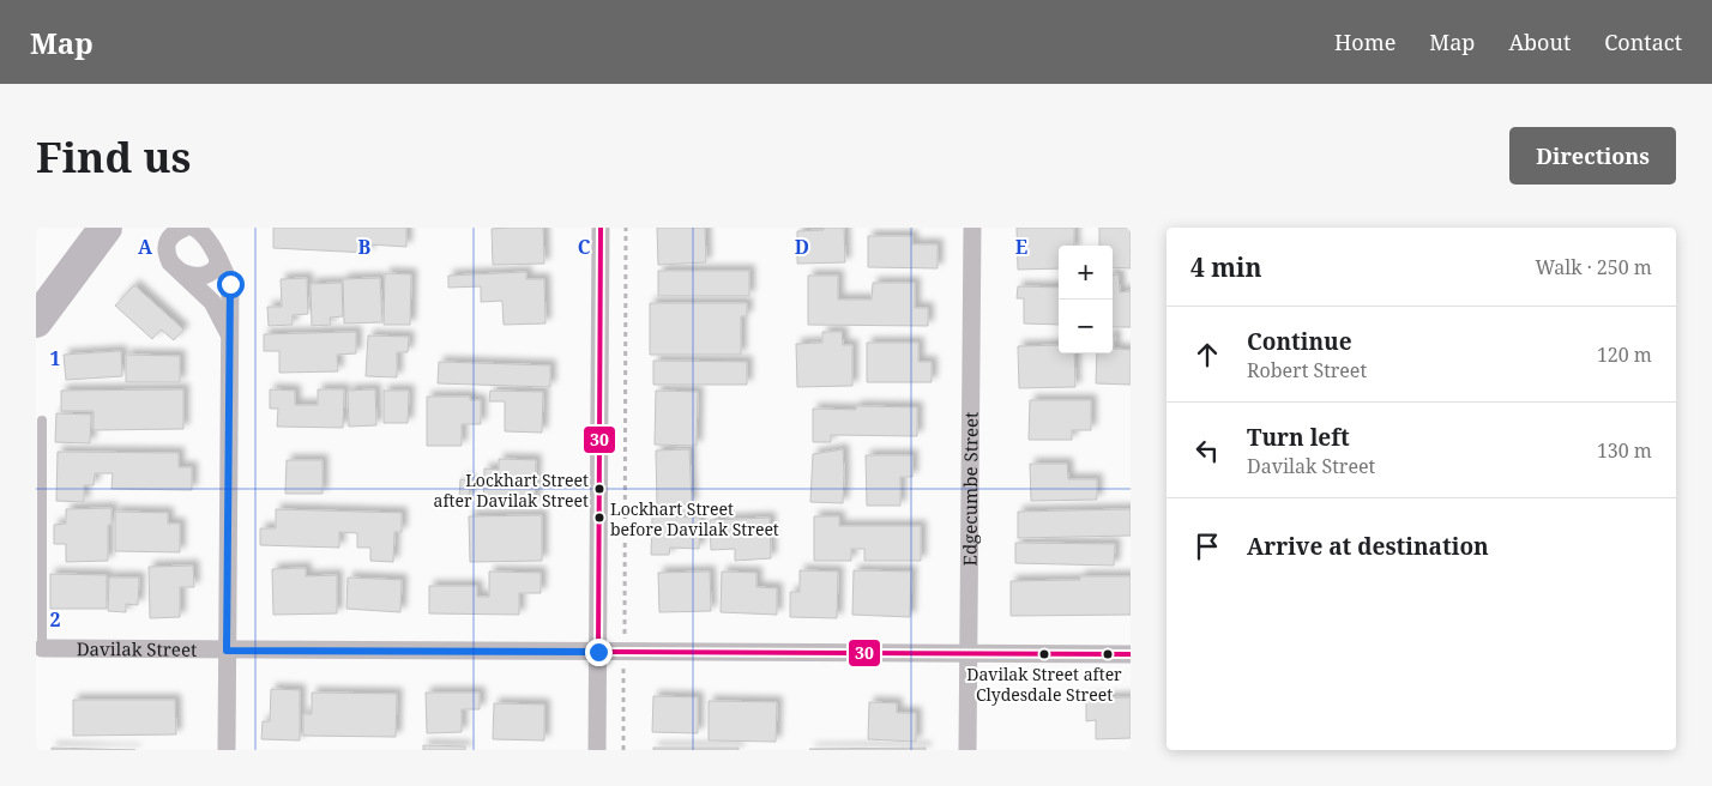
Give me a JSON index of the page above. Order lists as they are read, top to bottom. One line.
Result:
{"streets":{"street":["Edgecumbe Street","Davilak Street"]},"crossings":[["Edgecumbe Street","Davilak Street"]],"places":["Lockhart Street after Davilak Street","Lockhart Street before Davilak Street","Davilak Street after Clydesdale Street"],"lines":["transit line 30"],"page":{"header":"Map","nav":["Home","Map","About","Contact"],"buttons":"Directions","title":"Find us","heading":["4 min","Walk · 250 m"],"map_buttons":["+","−"],"list":[["Continue","Robert Street","120 m"],["Turn left","Davilak Street","130 m"],"Arrive at destination"]},"grid":{"columns":["A","B","C","D","E"],"rows":["1","2"]}}
